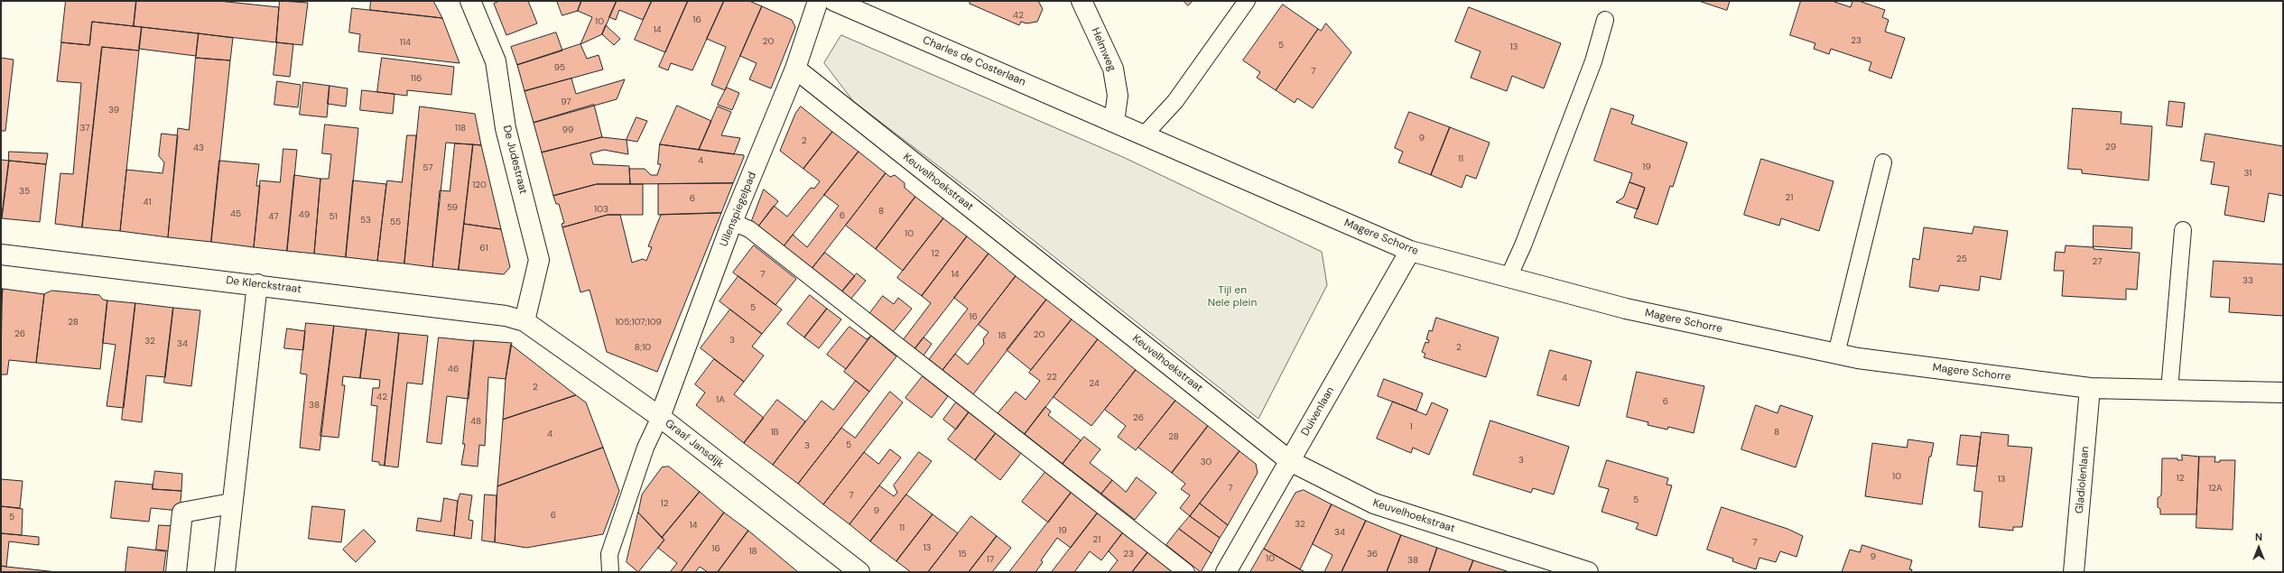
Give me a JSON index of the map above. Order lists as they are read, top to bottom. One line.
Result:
{"streets":{"street":["Helmweg","Charles de Costerlaan","De Judestraat","Keuvelhoekstraat","Uilenspiegelpad","Magere Schorre","De Klerckstraat","Duivenlaan","Graaf Jansdijk","Gladiolenlaan"]},"crossings":[["Helmweg","Charles de Costerlaan"],["Helmweg","Magere Schorre"],["Charles de Costerlaan","Magere Schorre"],["De Judestraat","De Klerckstraat"],["De Judestraat","Graaf Jansdijk"],["Keuvelhoekstraat","Uilenspiegelpad"],["Keuvelhoekstraat","Duivenlaan"],["Uilenspiegelpad","Graaf Jansdijk"],["Magere Schorre","Duivenlaan"],["Magere Schorre","Gladiolenlaan"],["De Klerckstraat","Graaf Jansdijk"]],"parks":["Tijl en Nele plein"],"house_numbers":["42","16","10","14","23","20","114","5","13","95","7","116","97","39","37","118","99","9","2","29","43","11","4","19","57","31","120","35","21","6","41","59","103","8","45","49","6","47","51","53","55","10","61","12","25","27","7","14","33","5","16","28","105;107;109","26","20","18","3","32","34","8;10","2","46","22","4","24","2","42","1A","6","38","26","48","1","1B","8","4","28","5","3","3","30","10","12","13","7","12A","7","5","12","9","6","5","32","14","11","19","34","21","7","13","16","18","15","23","36","9","10","17","38"],"north":"top"}
